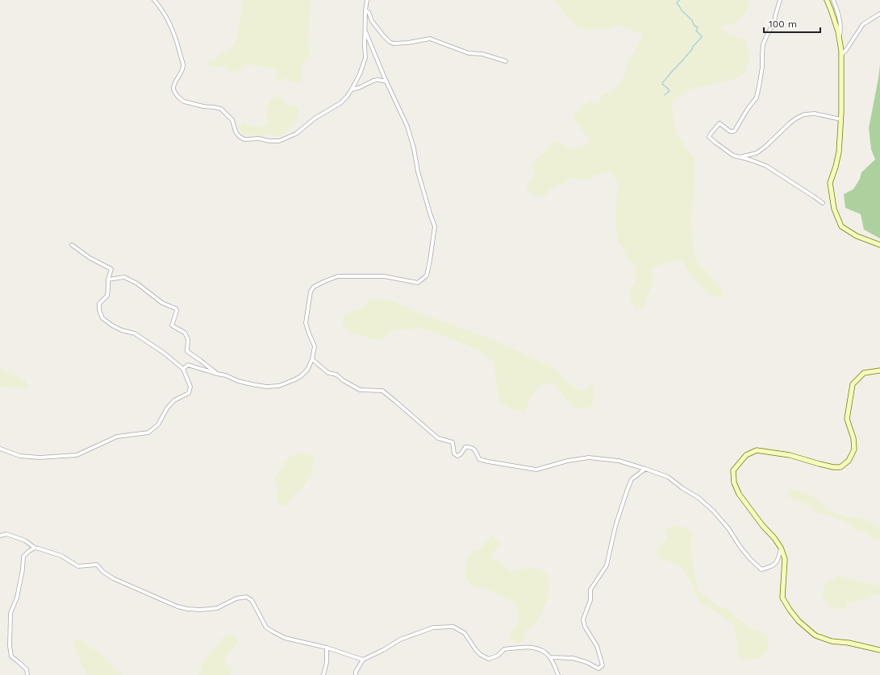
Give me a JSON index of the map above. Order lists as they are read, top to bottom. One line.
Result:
{"scale_bar":"100 m"}
